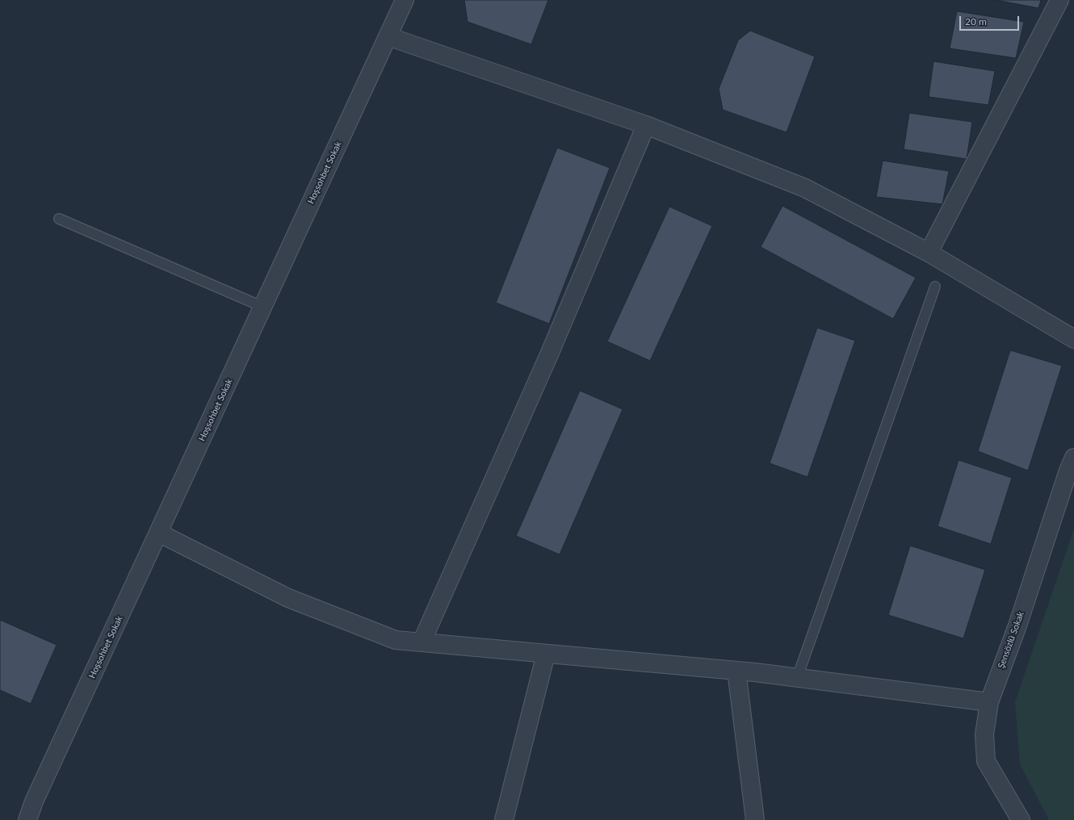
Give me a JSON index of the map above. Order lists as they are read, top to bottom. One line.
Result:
{"streets":{"street":["Hoşsohbet Sokak","Şensözlü Sokak"]},"scale_bar":"20 m"}
